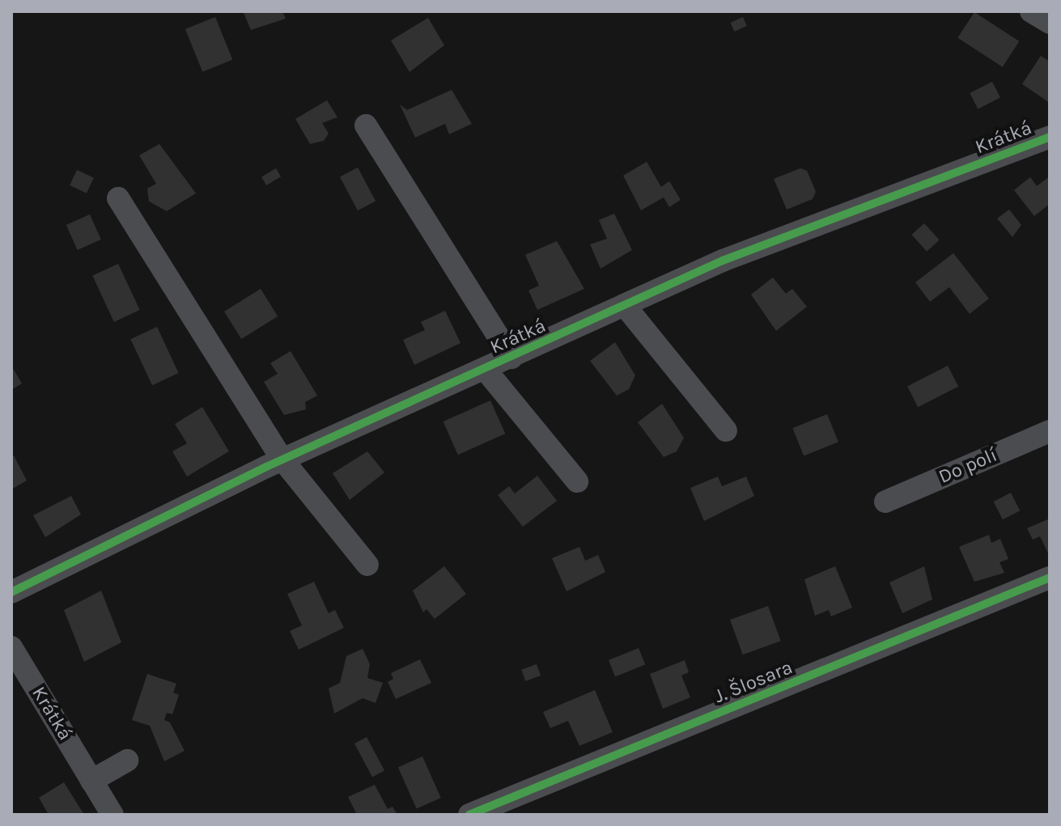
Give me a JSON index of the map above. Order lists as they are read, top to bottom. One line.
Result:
{"streets":{"street":["Krátká","Do polí","J. Šlosara"]}}
